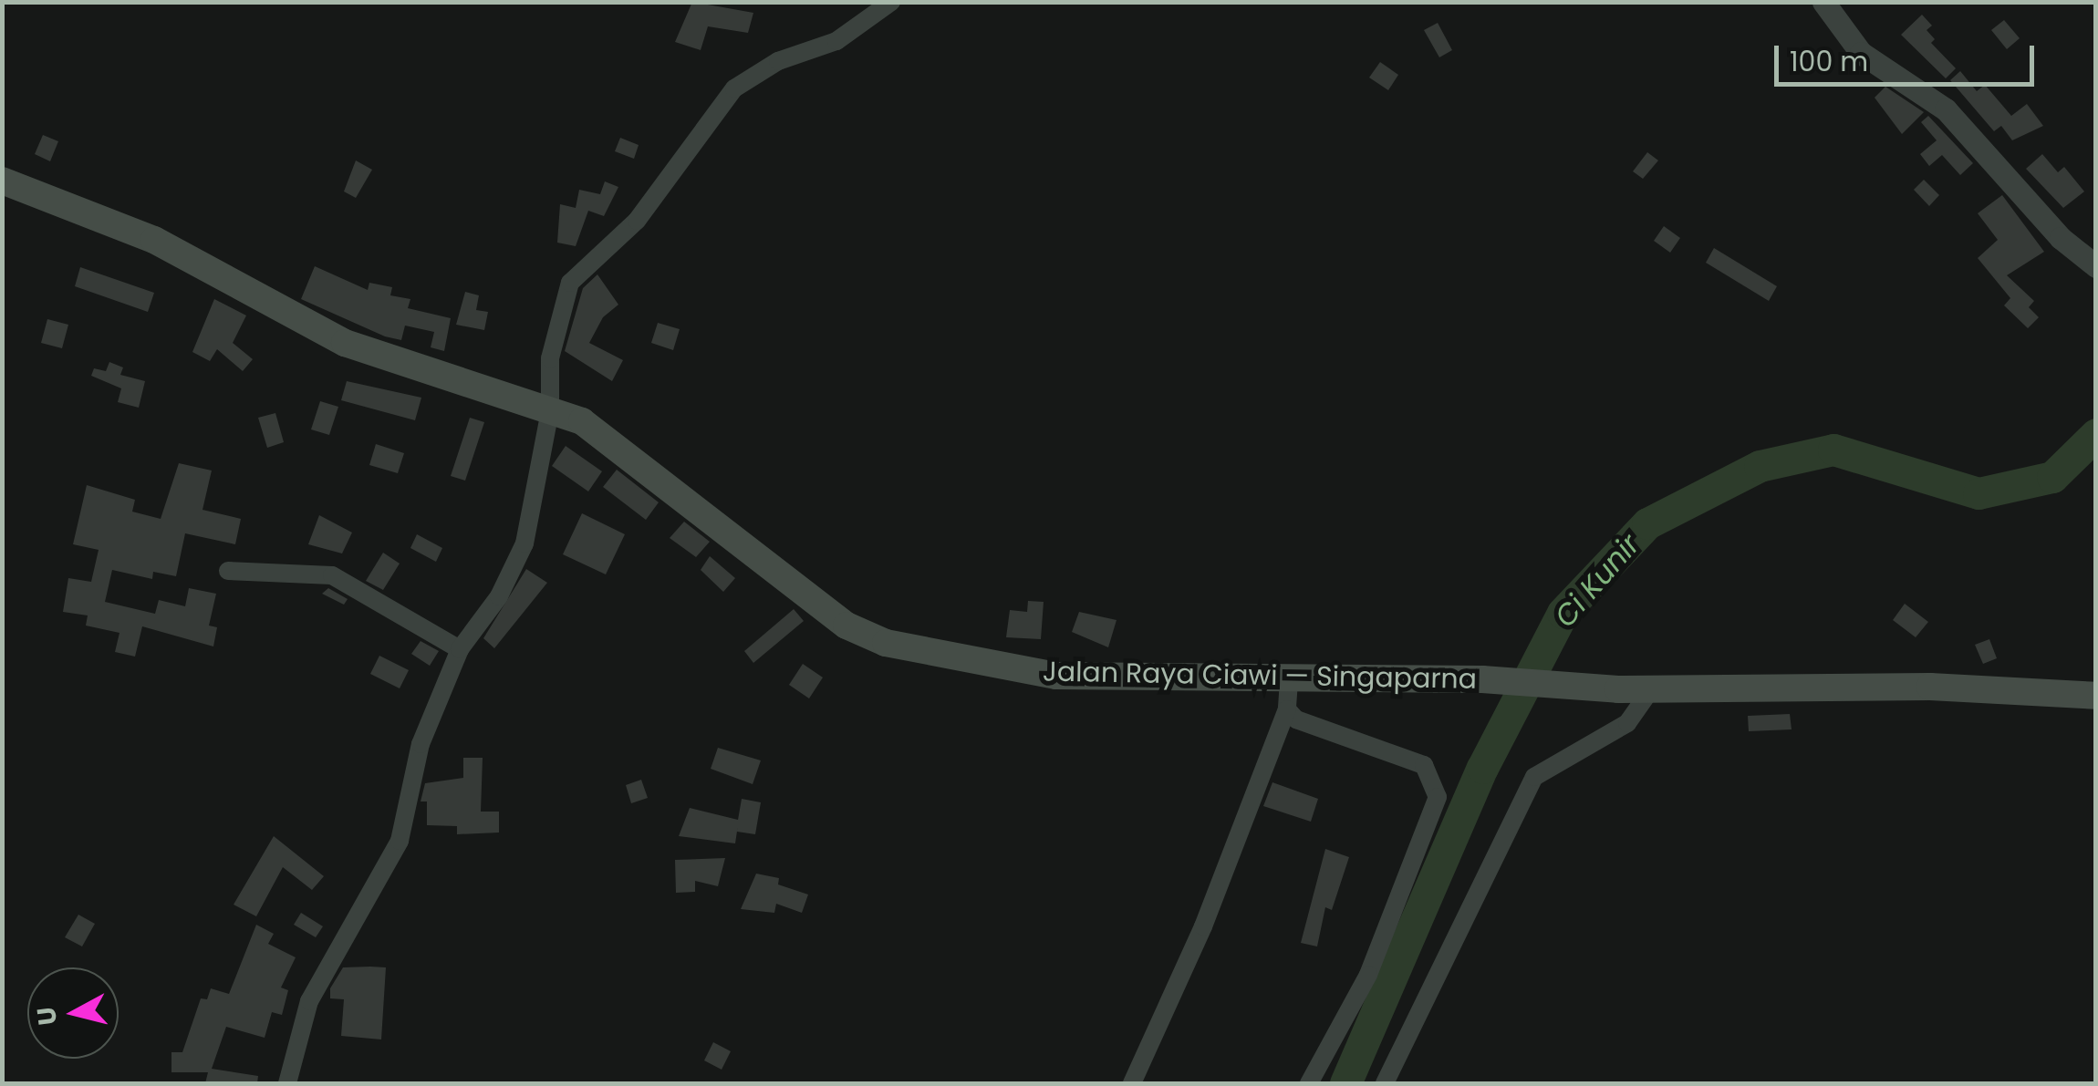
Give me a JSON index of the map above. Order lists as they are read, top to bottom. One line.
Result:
{"streets":{"main road":["Jalan Raya Ciawi — Singaparna"]},"water":["Ci Kunir"],"scale_bar":"100 m","north":"left"}
